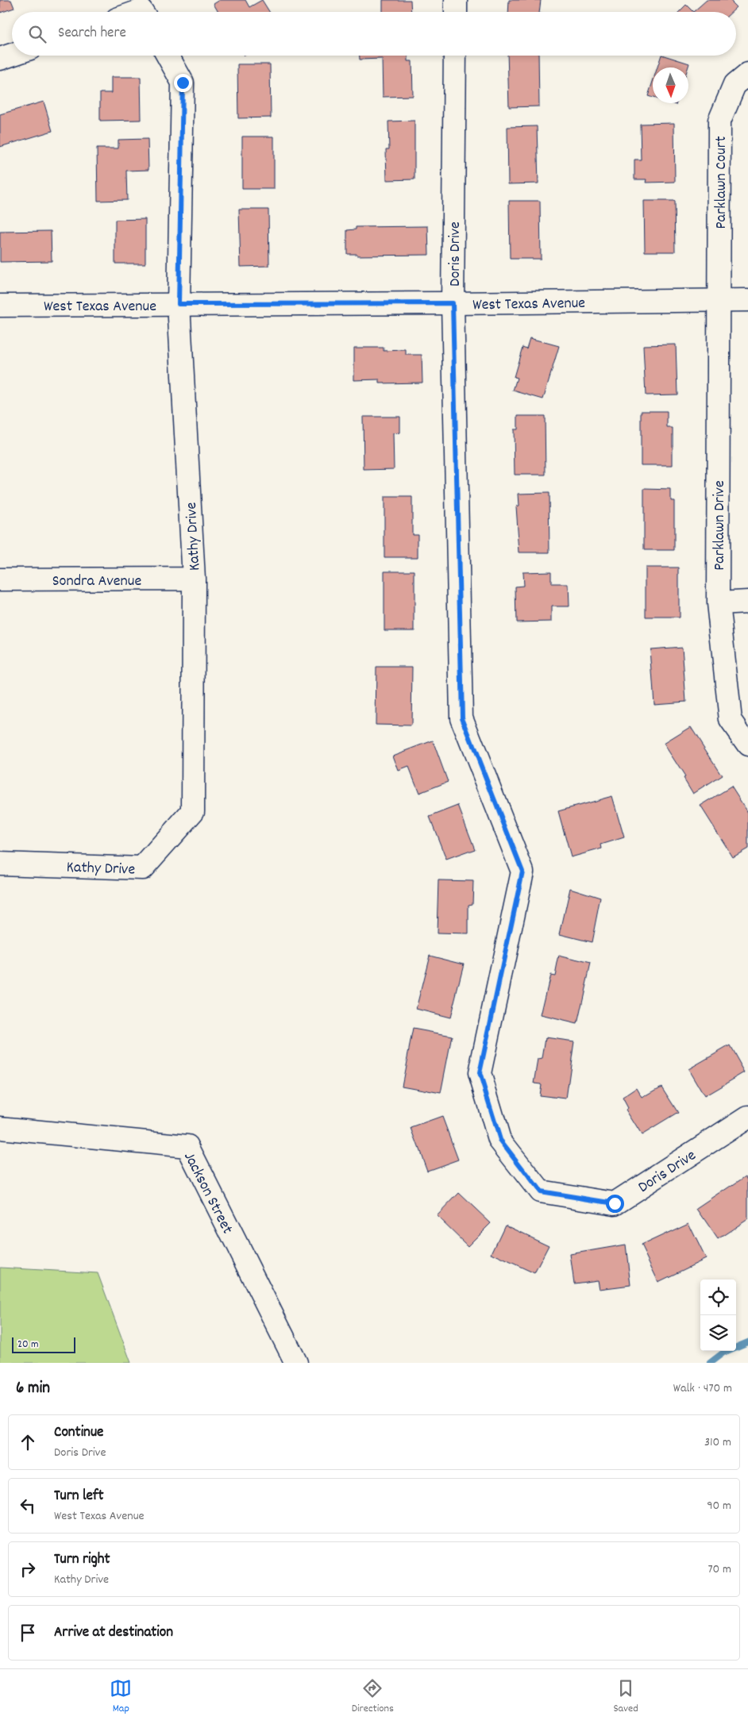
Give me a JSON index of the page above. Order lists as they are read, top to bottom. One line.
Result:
{"streets":{"street":["Parklawn Court","Doris Drive","West Texas Avenue","Parklawn Drive","Kathy Drive","Sondra Avenue","Jackson Street"]},"crossings":[["Parklawn Court","West Texas Avenue"],["Parklawn Court","Parklawn Drive"],["Doris Drive","West Texas Avenue"],["West Texas Avenue","Parklawn Drive"],["West Texas Avenue","Kathy Drive"],["Kathy Drive","Sondra Avenue"]],"scale_bar":"20 m","north":"bottom","page":{"search":"Search here","scale":"20 m","heading":["6 min","Walk · 470 m"],"list":[["Continue","Doris Drive","310 m"],["Turn left","West Texas Avenue","90 m"],["Turn right","Kathy Drive","70 m"],"Arrive at destination"],"nav":["Map","Directions","Saved"]}}
